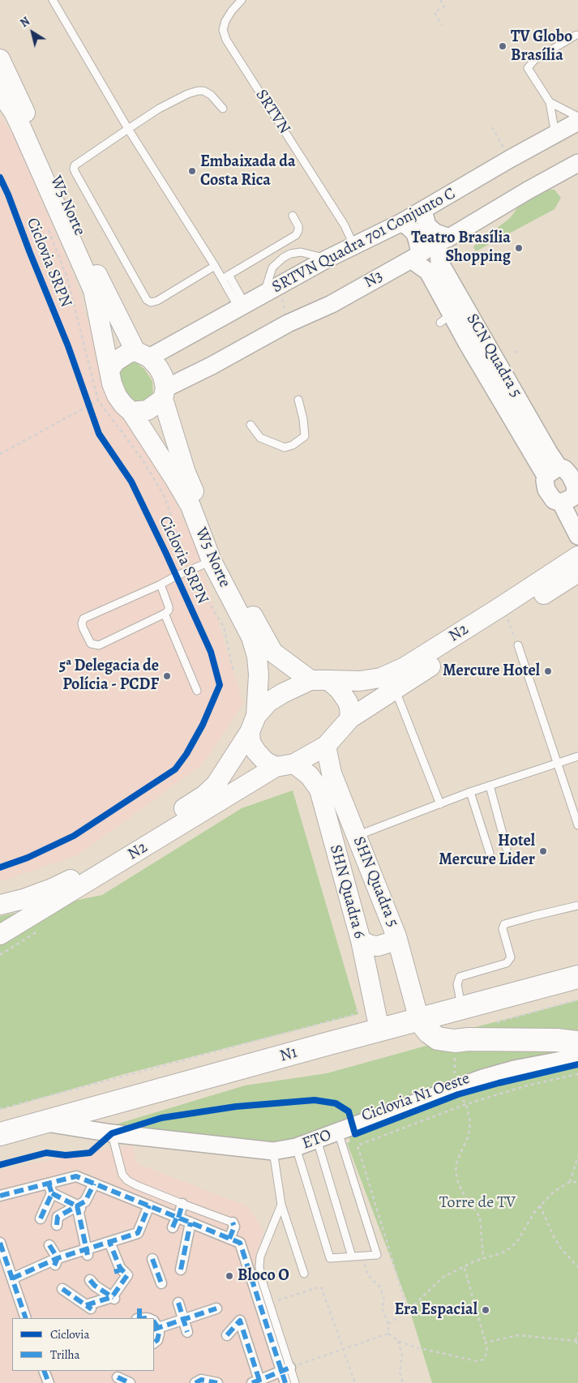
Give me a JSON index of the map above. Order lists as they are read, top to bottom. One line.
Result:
{"streets":{"highway":["N1"],"main road":["W5 Norte","N2","SHN Quadra 5","SHN Quadra 6"],"street":["SRTVN Quadra 701 Conjunto C","N3","SCN Quadra 5","ETO"],"lane":["SRTVN"],"cycle path":["Ciclovia SRPN","Ciclovia N1 Oeste"]},"crossings":[["SRTVN","SRTVN Quadra 701 Conjunto C"],["W5 Norte","SRTVN Quadra 701 Conjunto C"],["W5 Norte","N3"],["W5 Norte","N2"],["W5 Norte","SHN Quadra 5"],["W5 Norte","SHN Quadra 6"],["SRTVN Quadra 701 Conjunto C","N3"],["N3","SCN Quadra 5"],["N2","SHN Quadra 5"],["N2","SHN Quadra 6"],["SHN Quadra 5","SHN Quadra 6"],["SHN Quadra 5","N1"],["SHN Quadra 6","N1"],["N1","ETO"]],"parks":["Torre de TV"],"places":["TV Globo Brasília","Embaixada da Costa Rica","Teatro Brasília Shopping","Mercure Hotel","5ª Delegacia de Polícia - PCDF","Hotel Mercure Lider","Bloco O","Era Espacial"],"legend":["Ciclovia","Trilha"],"north":"top left"}
